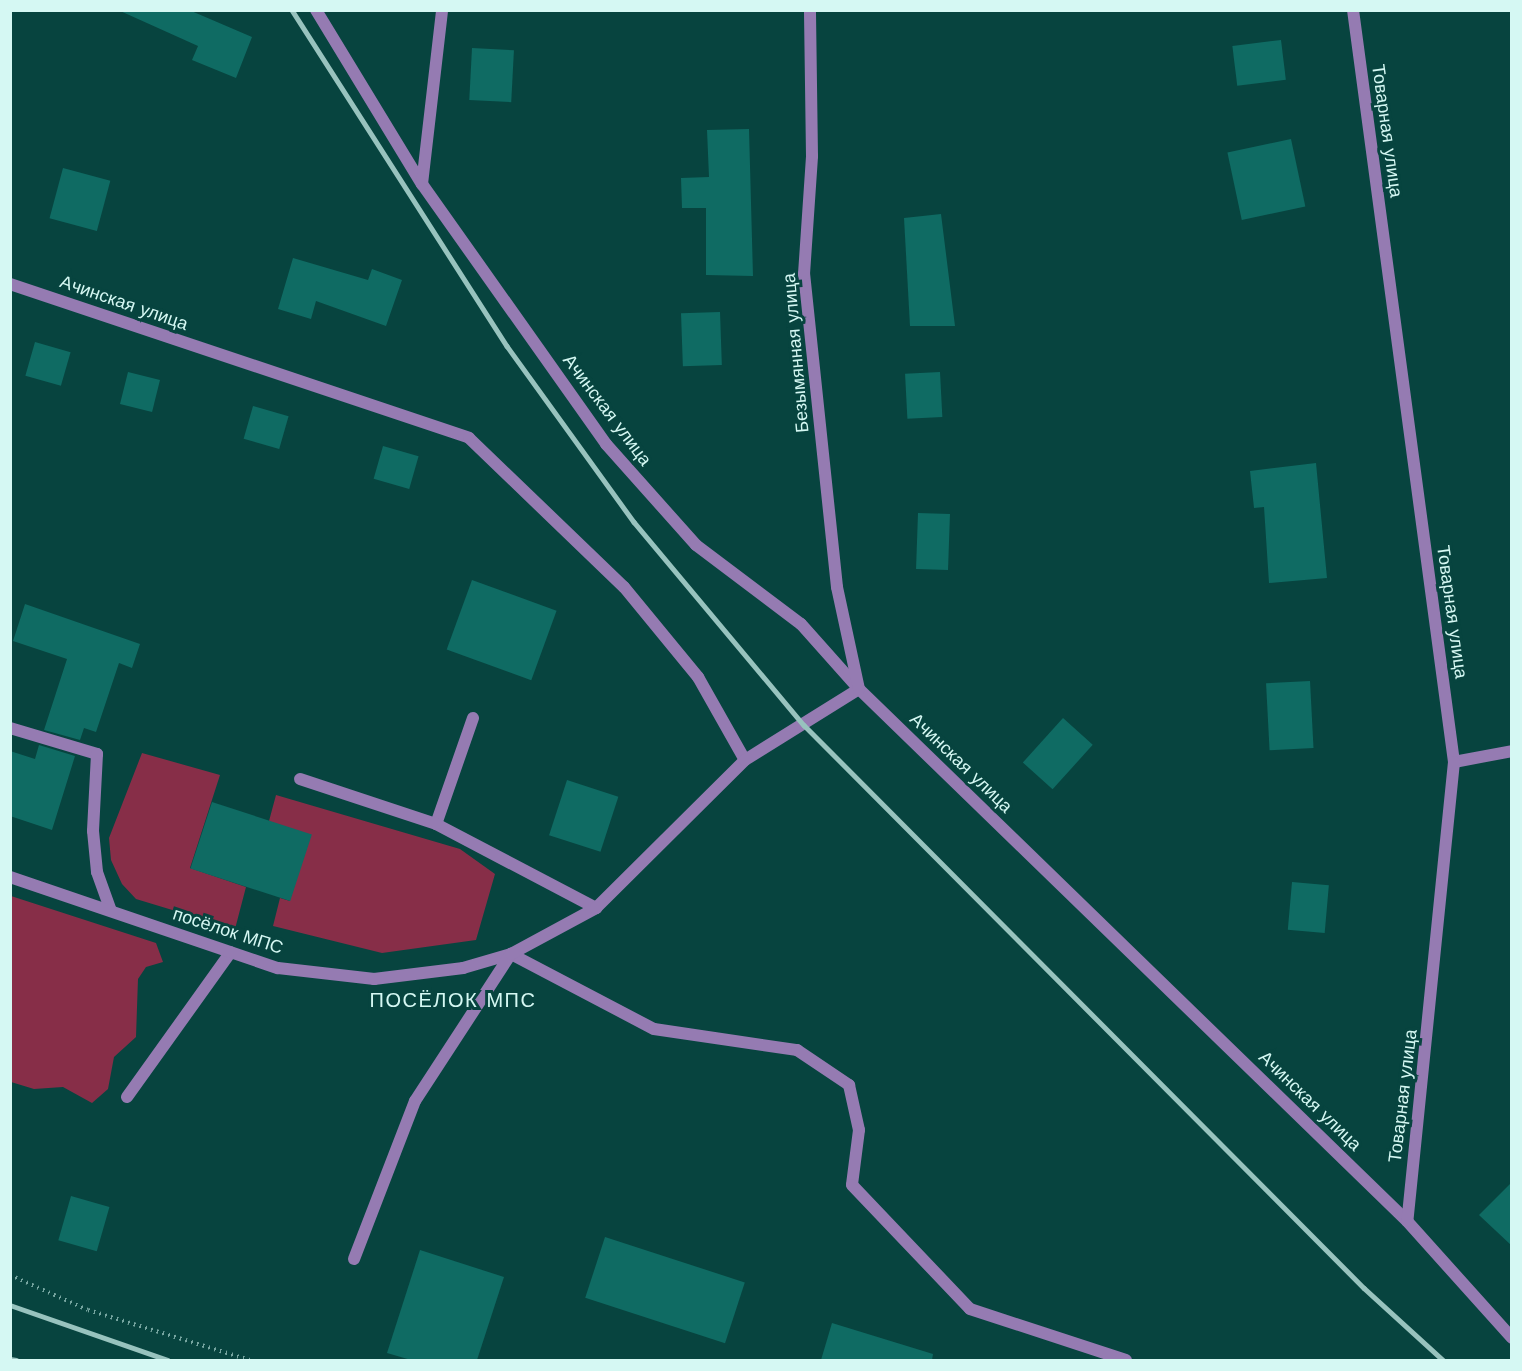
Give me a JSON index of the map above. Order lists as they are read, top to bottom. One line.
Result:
{"streets":{"street":["Товарная улица","Ачинская улица","Безымянная улица","посёлок МПС"]},"crossings":[["Товарная улица","Ачинская улица"],["Ачинская улица","Безымянная улица"],["Ачинская улица","посёлок МПС"],["Безымянная улица","посёлок МПС"]],"districts":["ПОСЁЛОК МПС"]}
